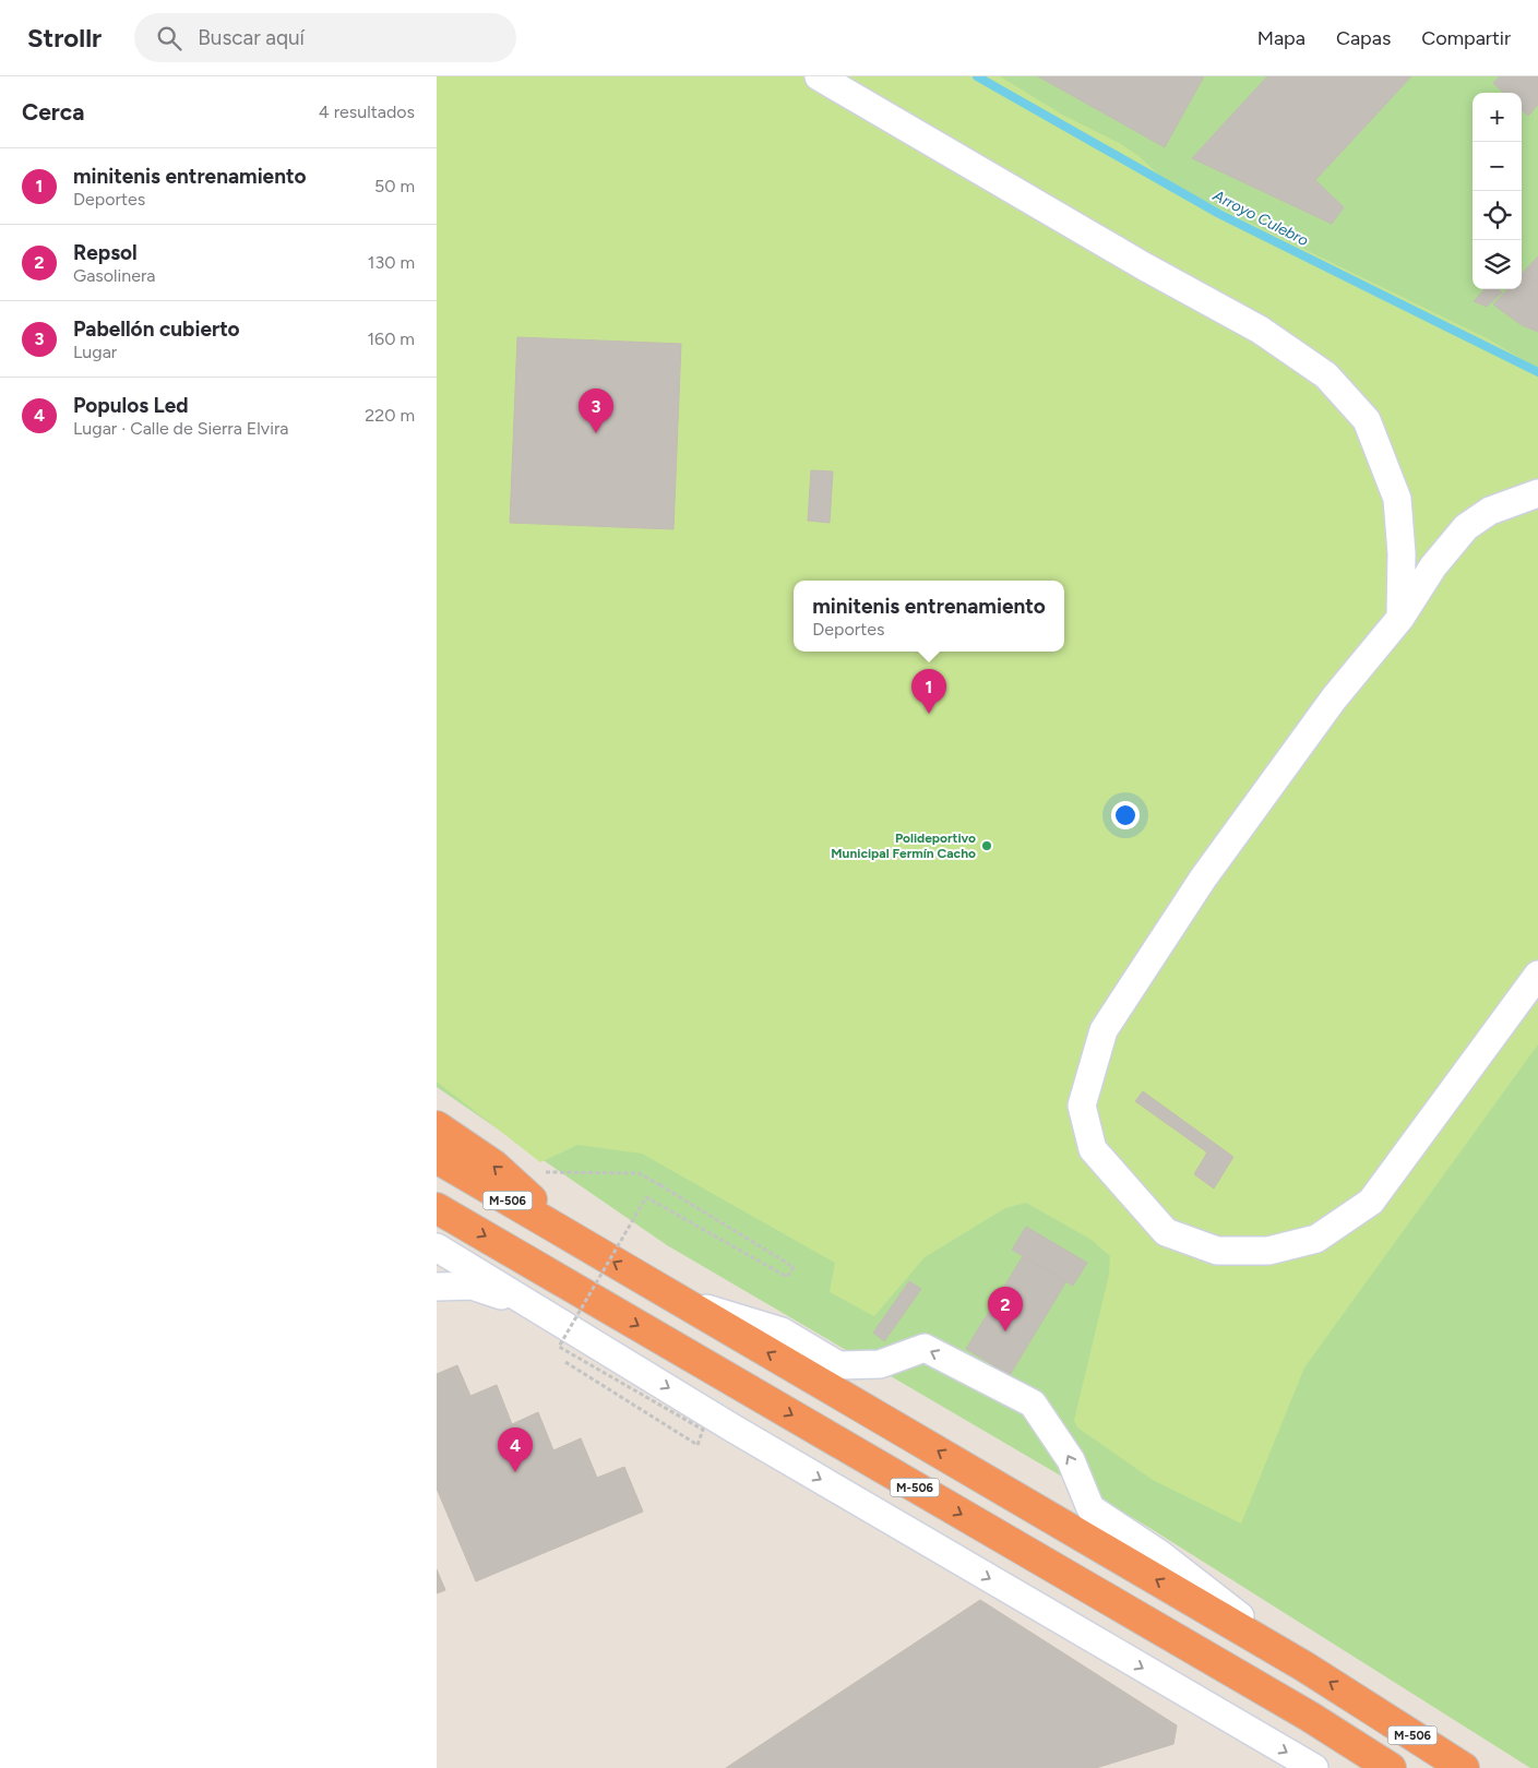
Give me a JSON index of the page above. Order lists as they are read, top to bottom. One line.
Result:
{"streets":{"highway":["M-506"]},"water":["Arroyo Culebro"],"places":["Polideportivo Municipal Fermín Cacho"],"page":{"header":"Strollr","search":"Buscar aquí","nav":["Mapa","Capas","Compartir"],"heading":["Cerca","4 resultados"],"map_buttons":["+","−"],"list":[{"mark":"1","name":"minitenis entrenamiento","note":"Deportes","value":"50 m"},{"mark":"2","name":"Repsol","note":"Gasolinera","value":"130 m"},{"mark":"3","name":"Pabellón cubierto","note":"Lugar","value":"160 m"},{"mark":"4","name":"Populos Led","note":"Lugar · Calle de Sierra Elvira","value":"220 m"}],"pins":["3","1","2","4"],"popup":["minitenis entrenamiento","Deportes"]}}
